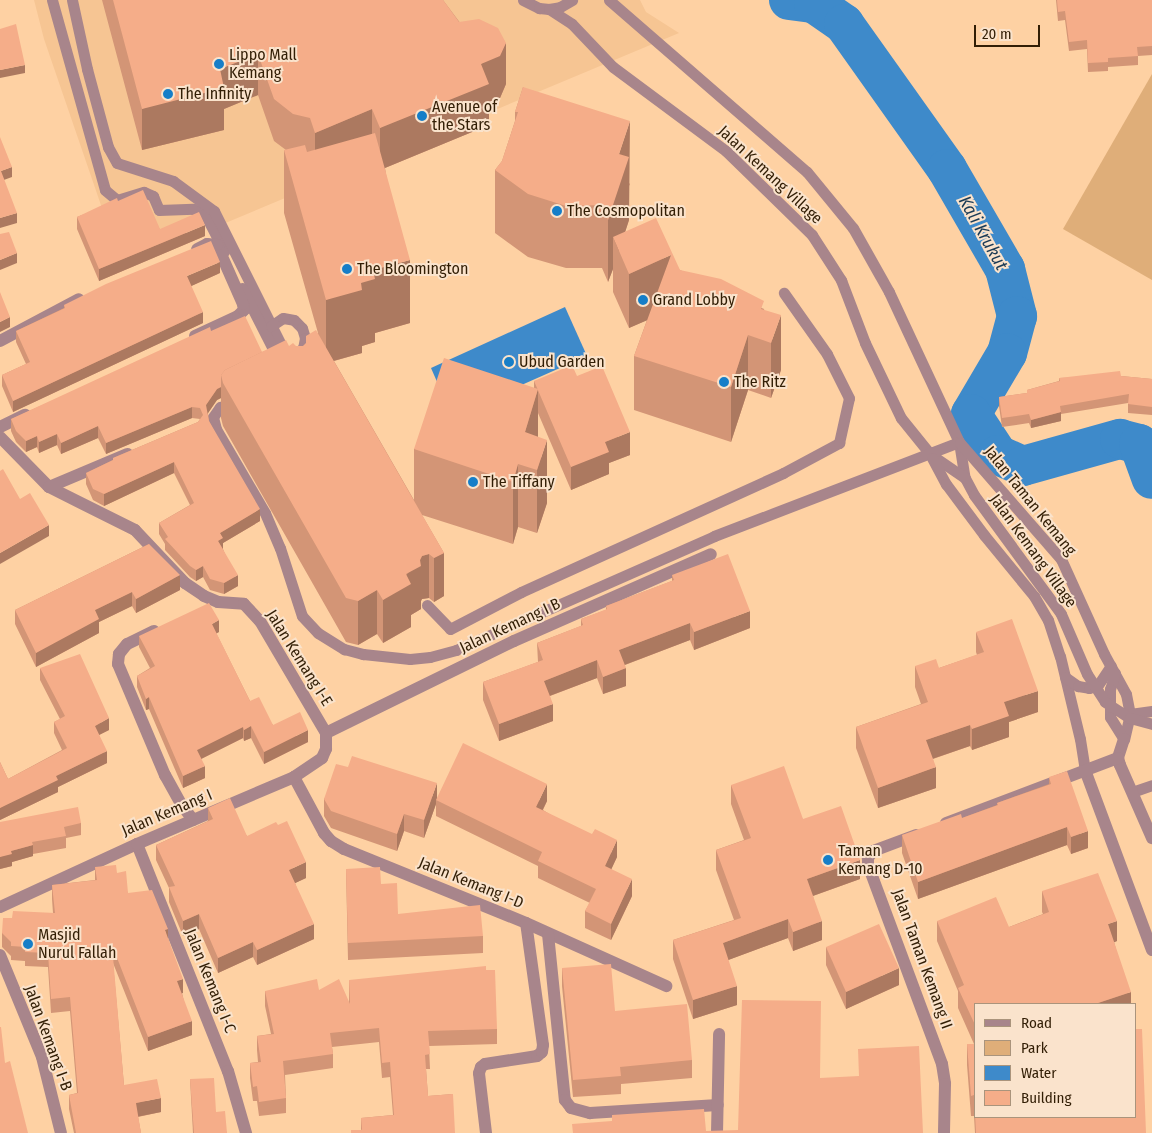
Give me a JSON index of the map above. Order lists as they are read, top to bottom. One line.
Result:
{"streets":{"street":["Jalan Taman Kemang","Jalan Kemang I B","Jalan Kemang I-E","Jalan Kemang I","Jalan Kemang I-D","Jalan Taman Kemang II","Jalan Kemang I-C","Jalan Kemang I-B"],"lane":["Jalan Kemang Village"]},"crossings":[["Jalan Kemang Village","Jalan Taman Kemang"],["Jalan Taman Kemang","Jalan Taman Kemang II"],["Jalan Kemang I B","Jalan Kemang I-E"],["Jalan Kemang I B","Jalan Kemang I"],["Jalan Kemang I-E","Jalan Kemang I"],["Jalan Kemang I","Jalan Kemang I-D"],["Jalan Kemang I","Jalan Kemang I-C"]],"water":["Kali Krukut"],"places":["Lippo Mall Kemang","The Infinity","Avenue of the Stars","The Cosmopolitan","The Bloomington","Grand Lobby","Ubud Garden","The Ritz","The Tiffany","Taman Kemang D-10","Masjid Nurul Fallah"],"legend":["Road","Park","Water","Building"],"scale_bar":"20 m"}
